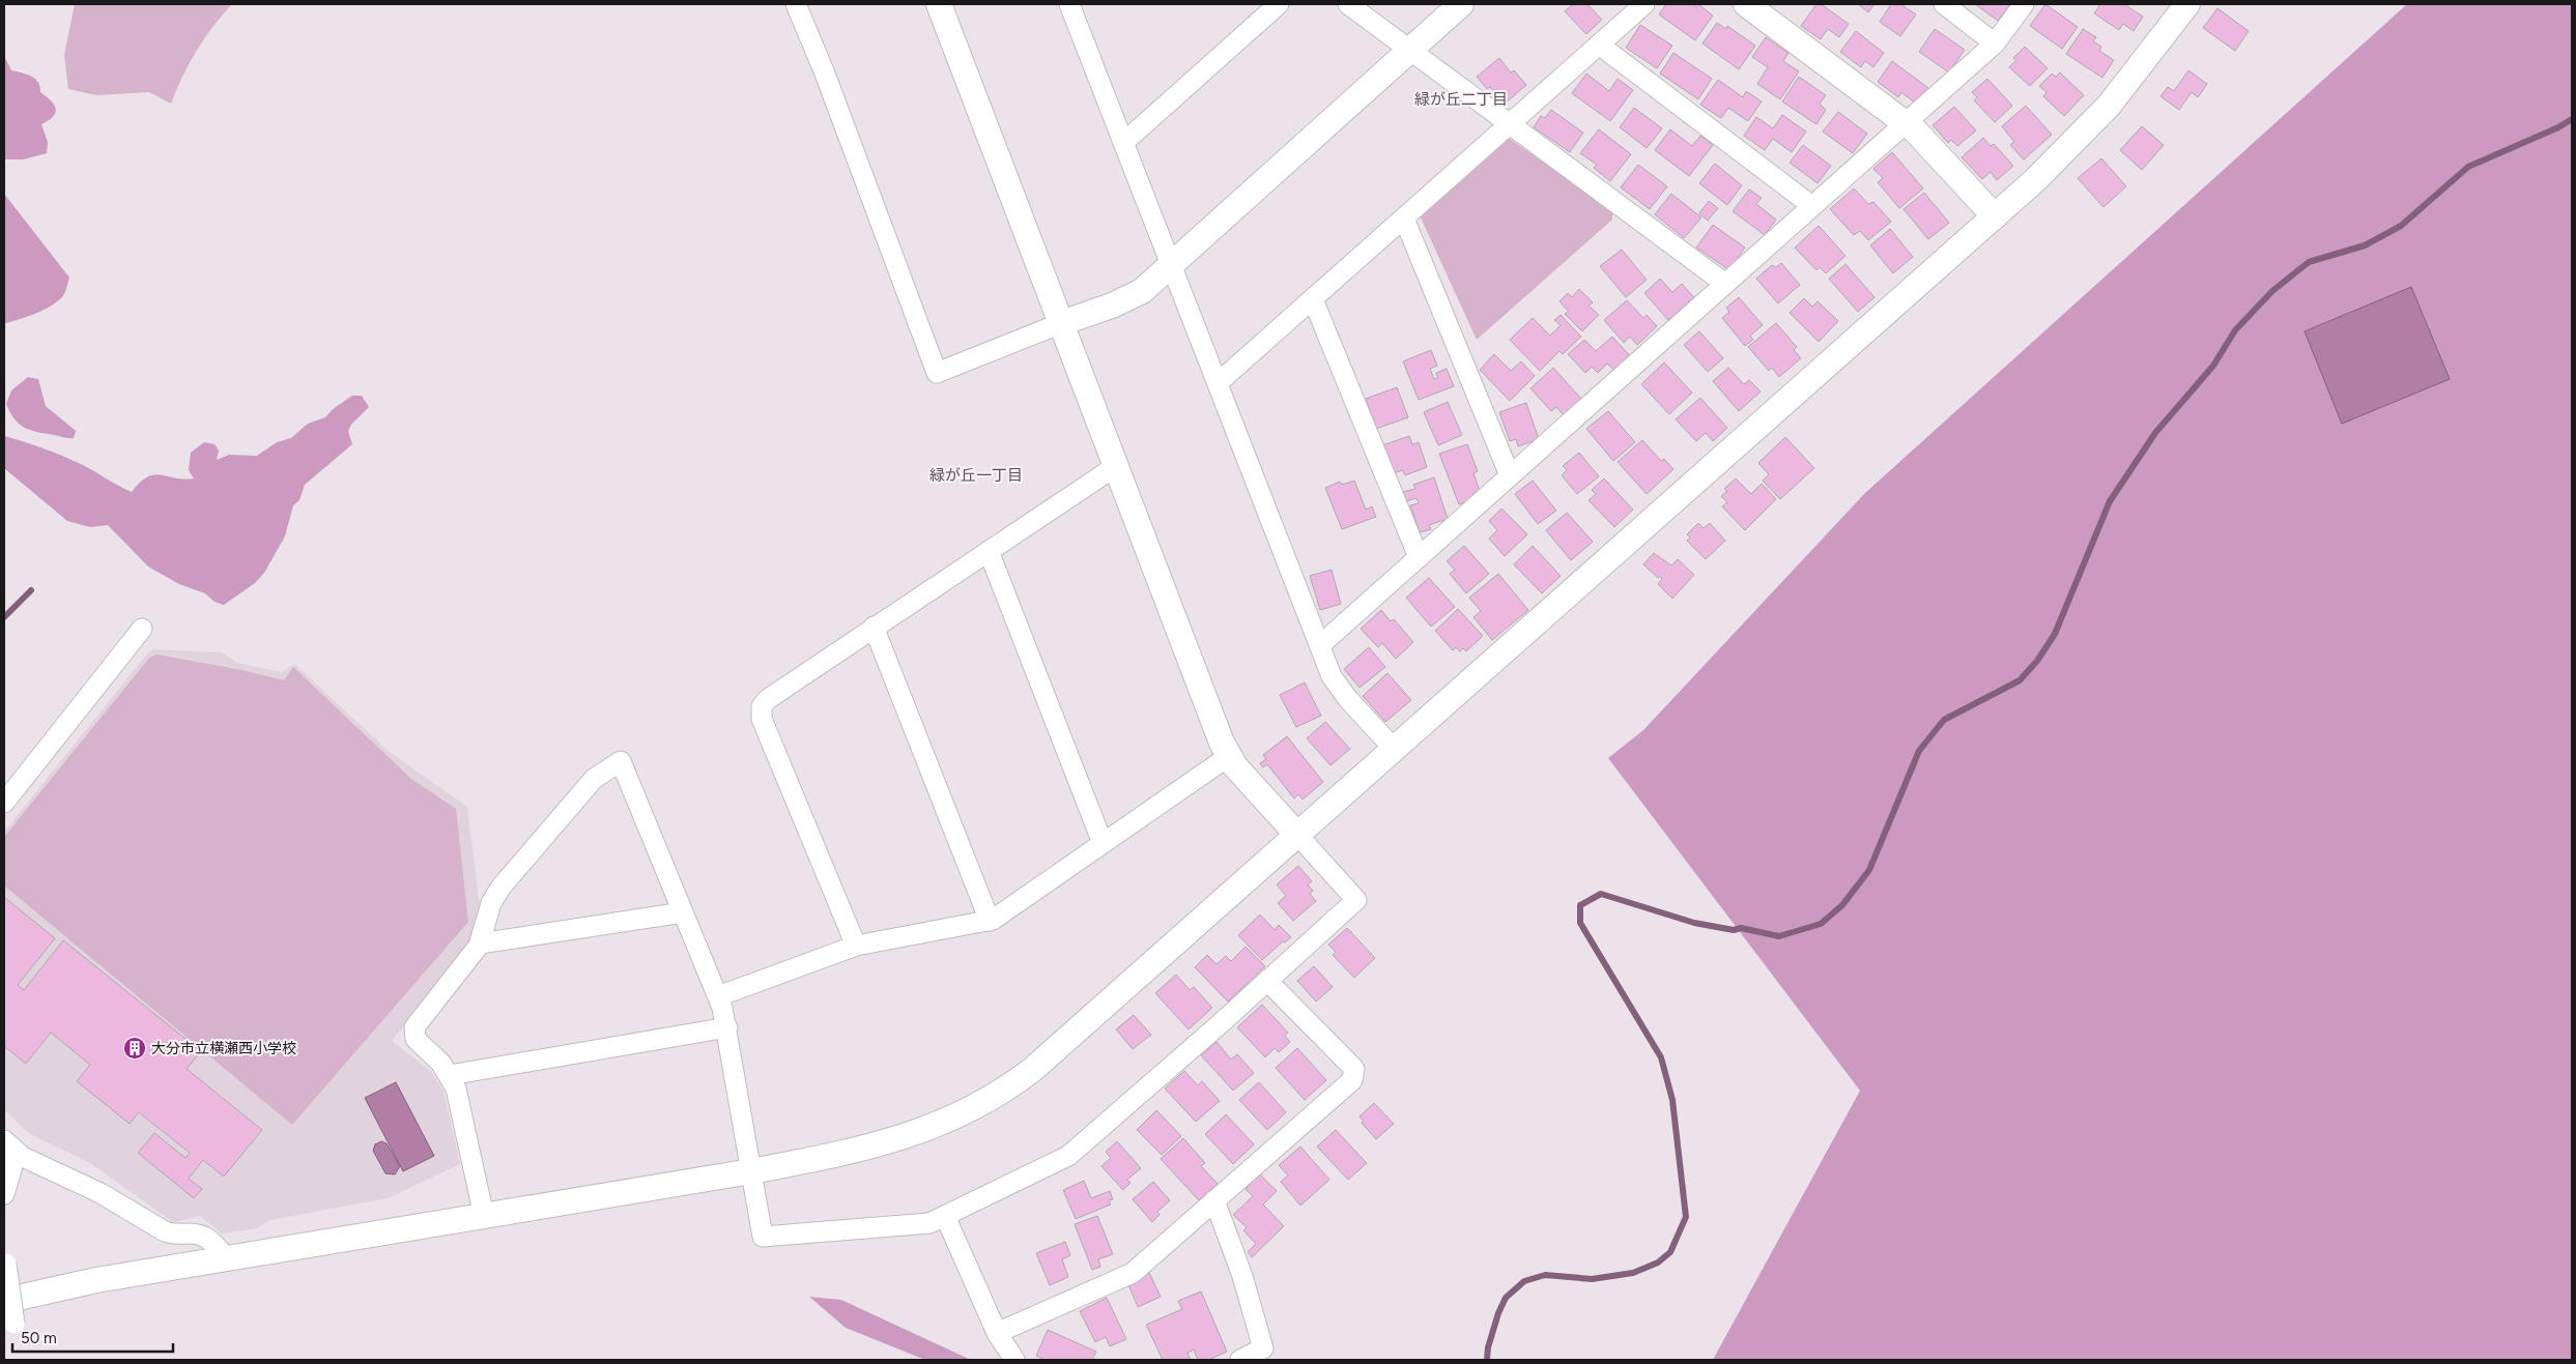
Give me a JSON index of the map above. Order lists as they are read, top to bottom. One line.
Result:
{"districts":["緑が丘二丁目","緑が丘一丁目"],"places":{"building":["大分市立横瀬西小学校"]},"scale_bar":"50 m"}
